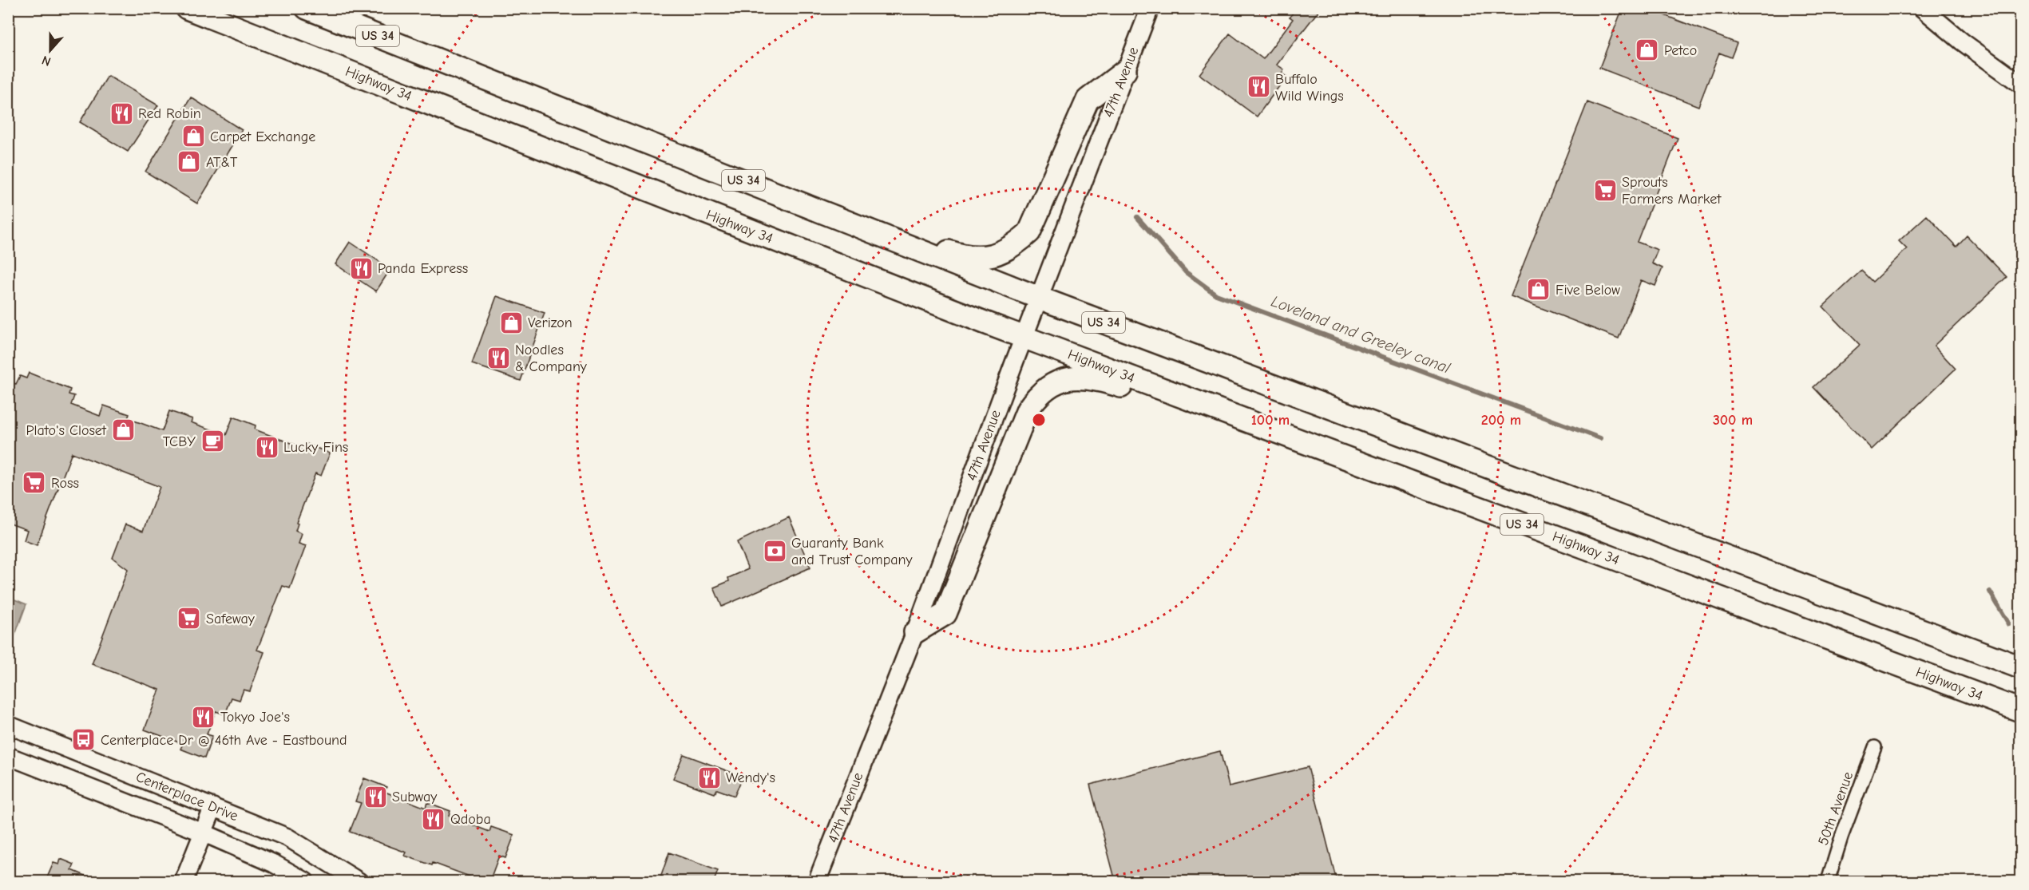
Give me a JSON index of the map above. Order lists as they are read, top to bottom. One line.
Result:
{"streets":{"highway":["US 34","Highway 34"],"main road":["47th Avenue","Centerplace Drive"],"street":["50th Avenue"]},"crossings":[["US 34","47th Avenue"],["47th Avenue","Highway 34"]],"water":["Loveland and Greeley canal"],"places":{"shop":["Petco","Carpet Exchange","AT&T","Five Below","Verizon","Plato's Closet"],"restaurant":["Buffalo Wild Wings","Red Robin","Panda Express","Noodles & Company","Lucky Fins","Tokyo Joe's","Wendy's","Subway","Qdoba"],"supermarket":["Sprouts Farmers Market","Ross","Safeway"],"cafe":["TCBY"],"bank":["Guaranty Bank and Trust Company"],"bus stop":["Centerplace Dr @ 46th Ave - Eastbound"]},"north":"bottom","rings":["100 m","200 m","300 m"]}
